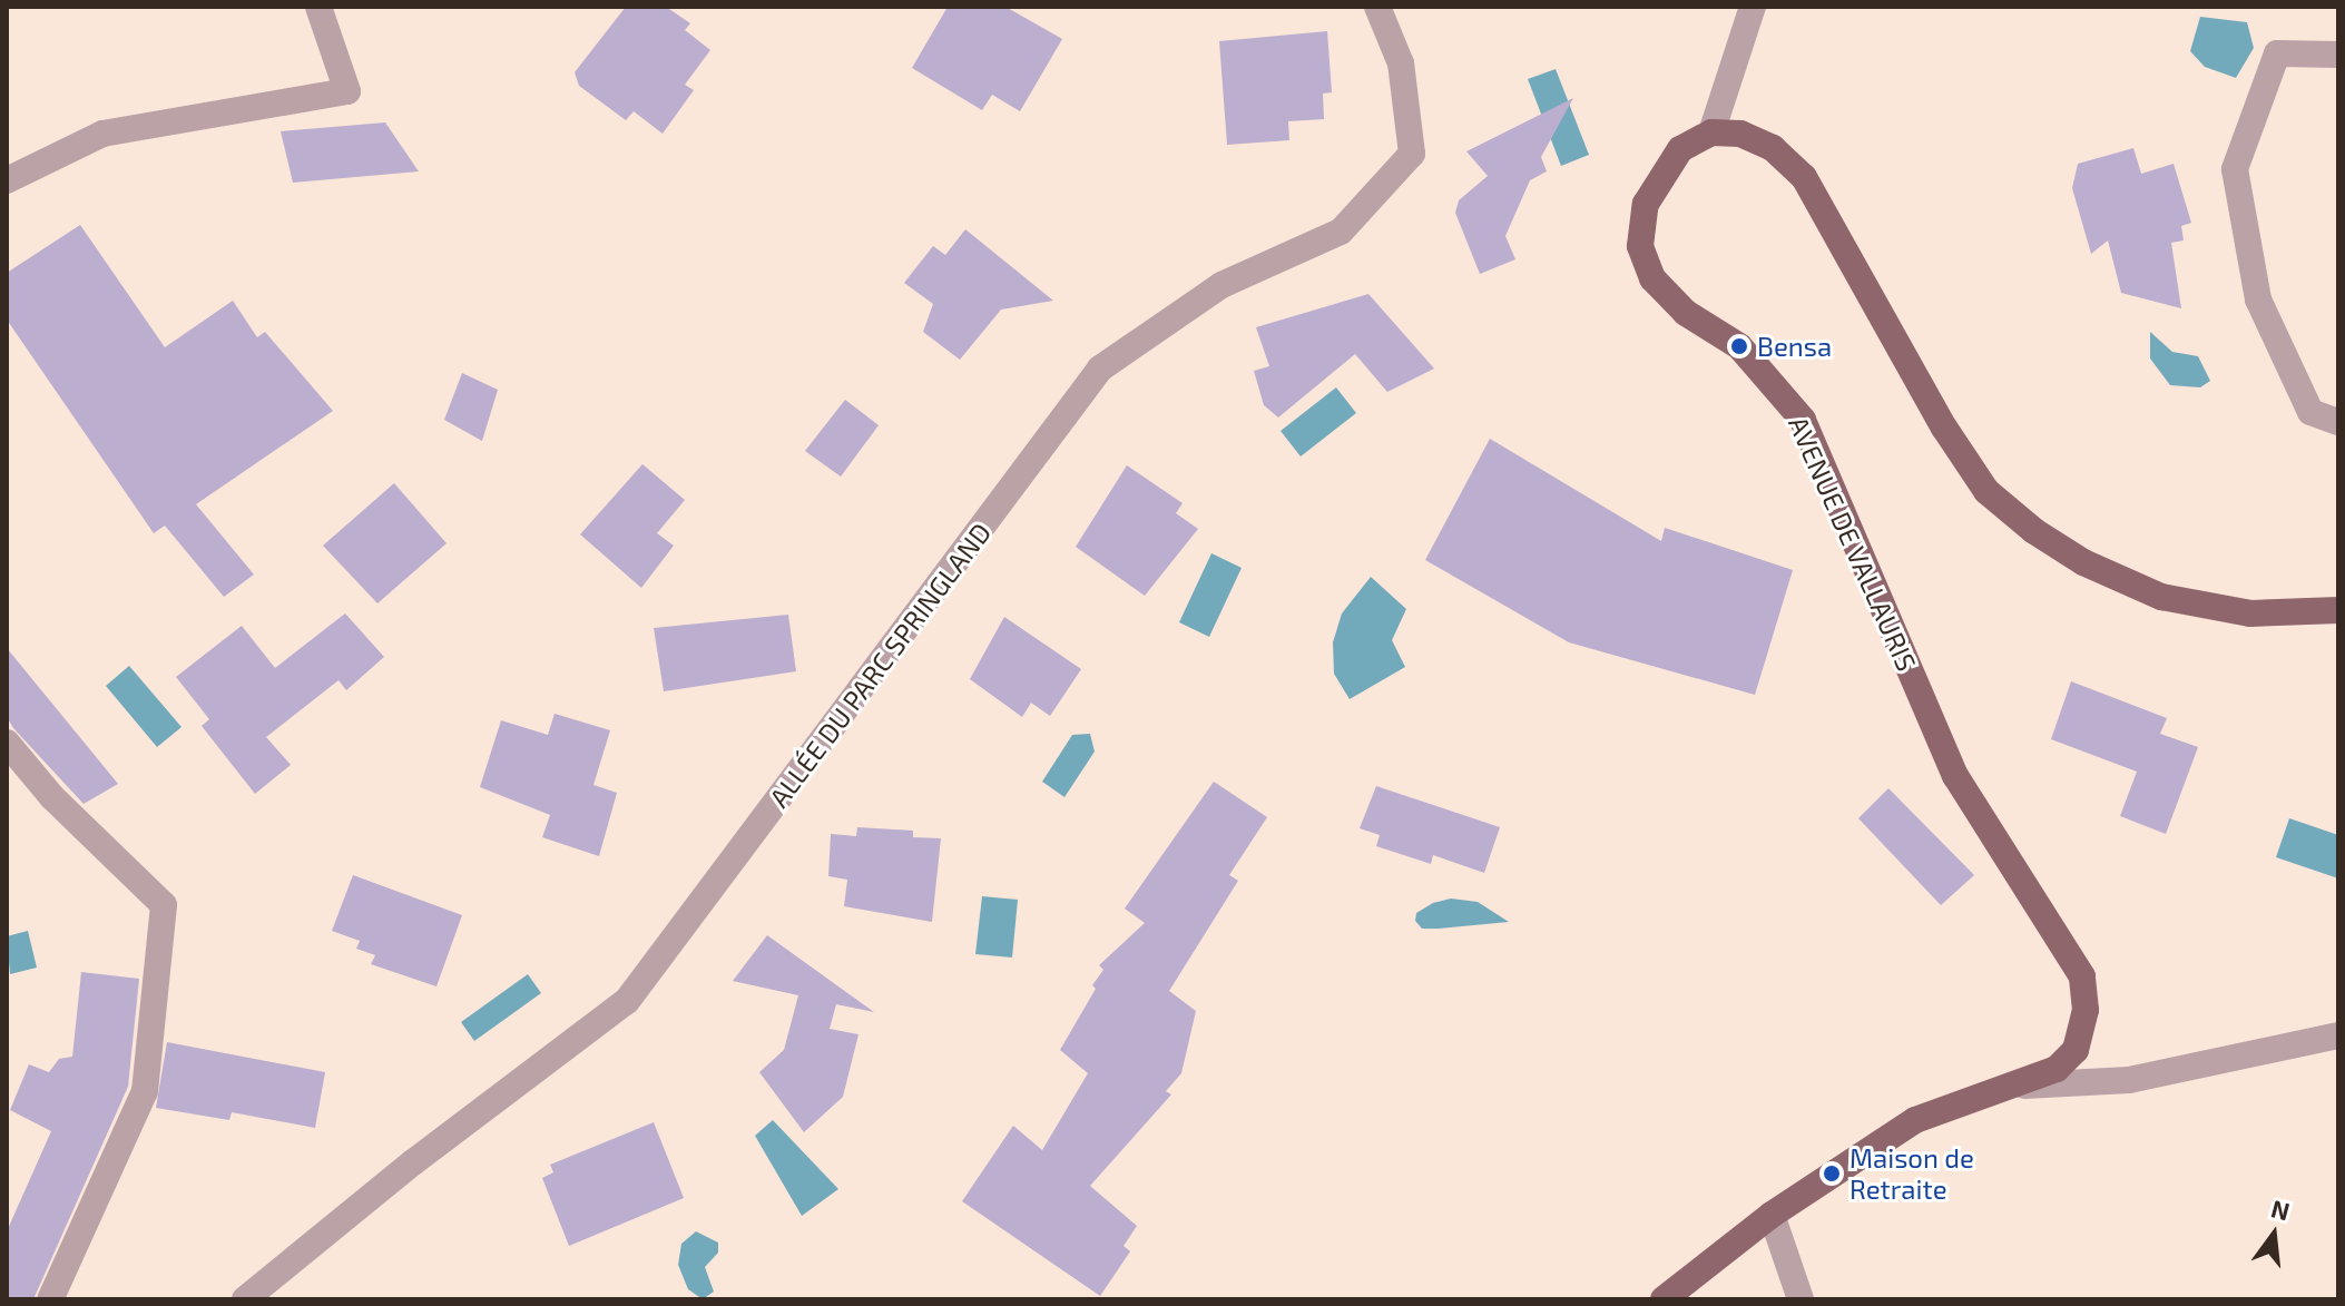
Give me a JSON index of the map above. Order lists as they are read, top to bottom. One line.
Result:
{"streets":{"main road":["AVENUE DE VALLAURIS"],"street":["ALLÉE DU PARC SPRINGLAND"]},"places":["Bensa","Maison de Retraite"],"north":"top"}
